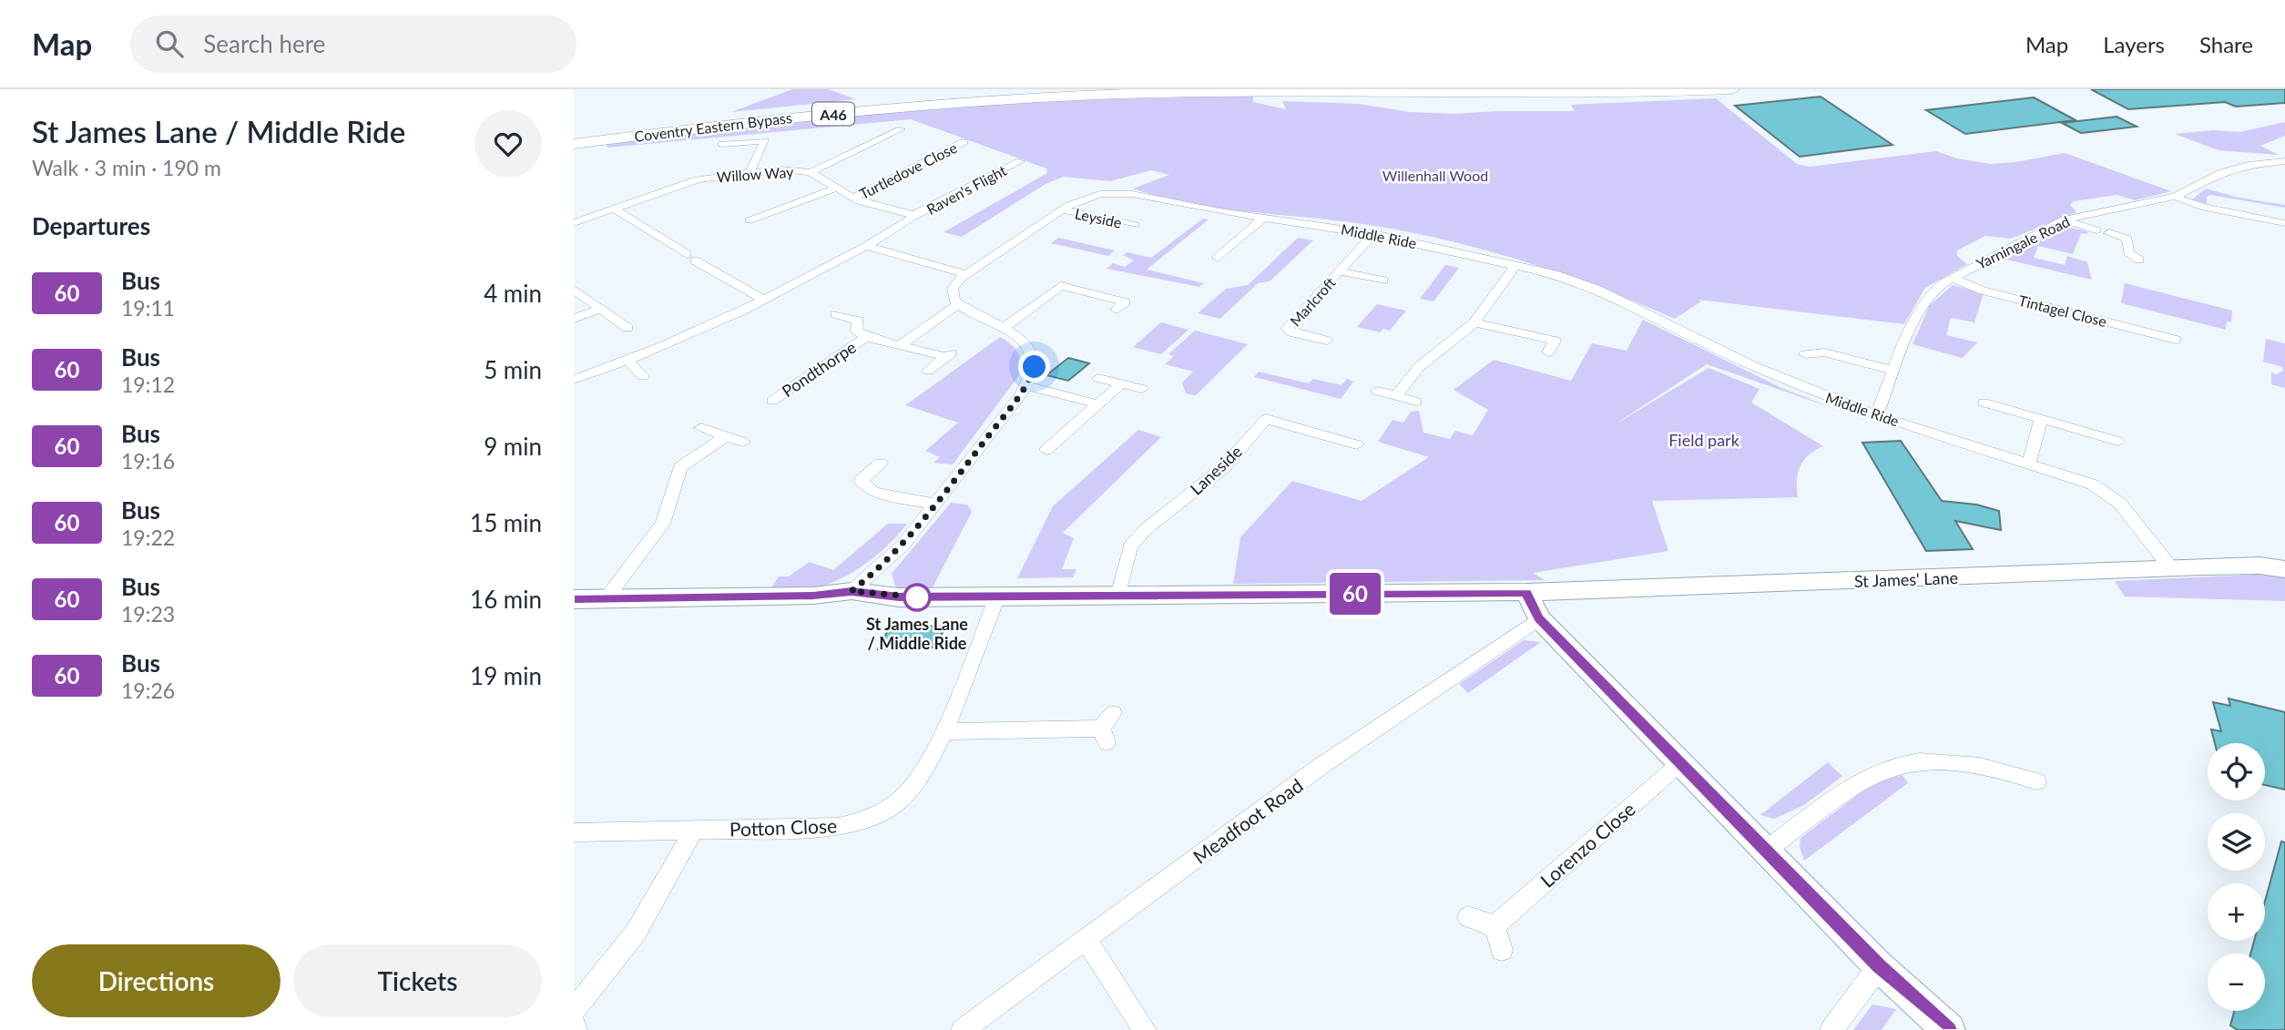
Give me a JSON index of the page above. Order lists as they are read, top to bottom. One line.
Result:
{"streets":{"highway":["A46","Coventry Eastern Bypass"],"street":["Turtledove Close","Willow Way","Raven's Flight","Leyside","Middle Ride","Yarningale Road","Marlcroft","Tintagel Close","Pondthorpe","Laneside","St James' Lane","Meadfoot Road","Potton Close","Lorenzo Close"]},"crossings":[["Turtledove Close","Willow Way"],["Willow Way","Raven's Flight"],["Leyside","Middle Ride"],["Middle Ride","Yarningale Road"],["Middle Ride","Marlcroft"],["Middle Ride","St James' Lane"],["Yarningale Road","Tintagel Close"],["Laneside","St James' Lane"],["St James' Lane","Potton Close"]],"parks":["Willenhall Wood","Field park"],"places":["St James Lane / Middle Ride"],"lines":["bus line 60"],"page":{"header":"Map","search":"Search here","nav":["Map","Layers","Share"],"heading":[["St James Lane / Middle Ride","Walk · 3 min · 190 m"],"Departures"],"on_map":"60","list":[{"mark":"60","name":"Bus","note":"19:11","value":"4 min"},{"mark":"60","name":"Bus","note":"19:12","value":"5 min"},{"mark":"60","name":"Bus","note":"19:16","value":"9 min"},{"mark":"60","name":"Bus","note":"19:22","value":"15 min"},{"mark":"60","name":"Bus","note":"19:23","value":"16 min"},{"mark":"60","name":"Bus","note":"19:26","value":"19 min"}],"map_buttons":["+","−"],"buttons":["Directions","Tickets"]}}
